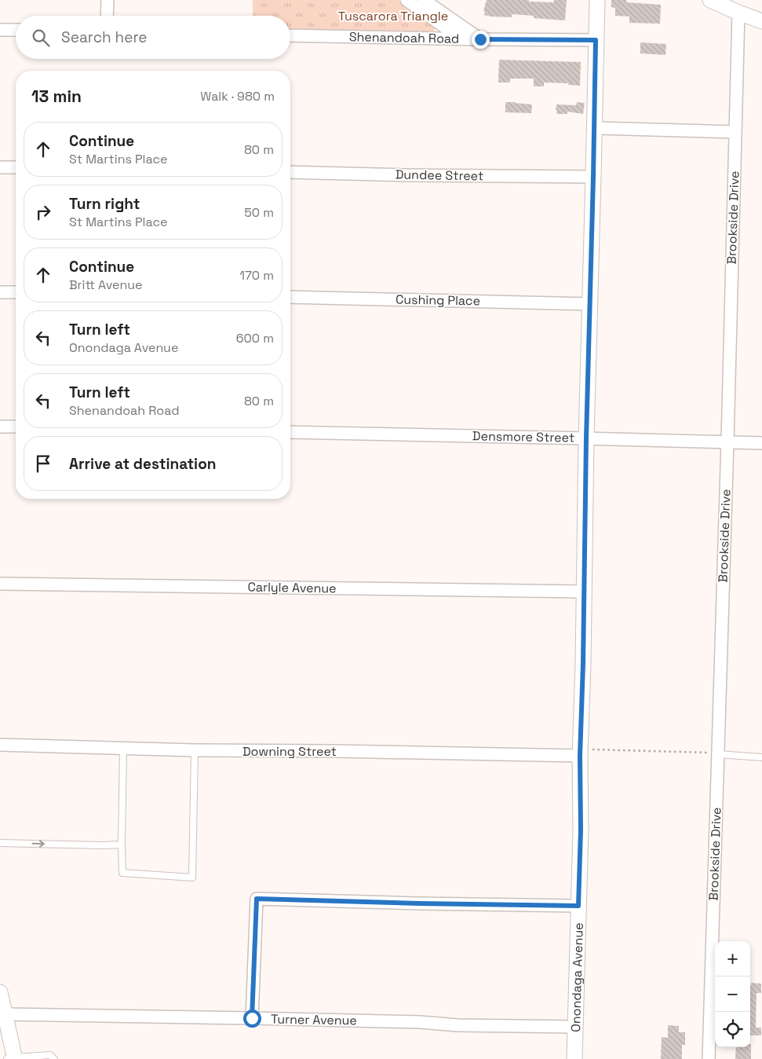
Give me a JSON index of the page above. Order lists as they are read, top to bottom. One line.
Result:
{"streets":{"street":["Shenandoah Road","Dundee Street","Brookside Drive","Cushing Place","Densmore Street","Carlyle Avenue","Downing Street","Onondaga Avenue","Turner Avenue"]},"crossings":[["Shenandoah Road","Onondaga Avenue"],["Dundee Street","Onondaga Avenue"],["Brookside Drive","Densmore Street"],["Cushing Place","Onondaga Avenue"],["Densmore Street","Onondaga Avenue"],["Carlyle Avenue","Onondaga Avenue"],["Downing Street","Onondaga Avenue"],["Onondaga Avenue","Turner Avenue"]],"parks":["Tuscarora Triangle"],"page":{"search":"Search here","heading":["13 min","Walk · 980 m"],"list":[["Continue","St Martins Place","80 m"],["Turn right","St Martins Place","50 m"],["Continue","Britt Avenue","170 m"],["Turn left","Onondaga Avenue","600 m"],["Turn left","Shenandoah Road","80 m"],"Arrive at destination"],"map_buttons":["+","−"]}}
